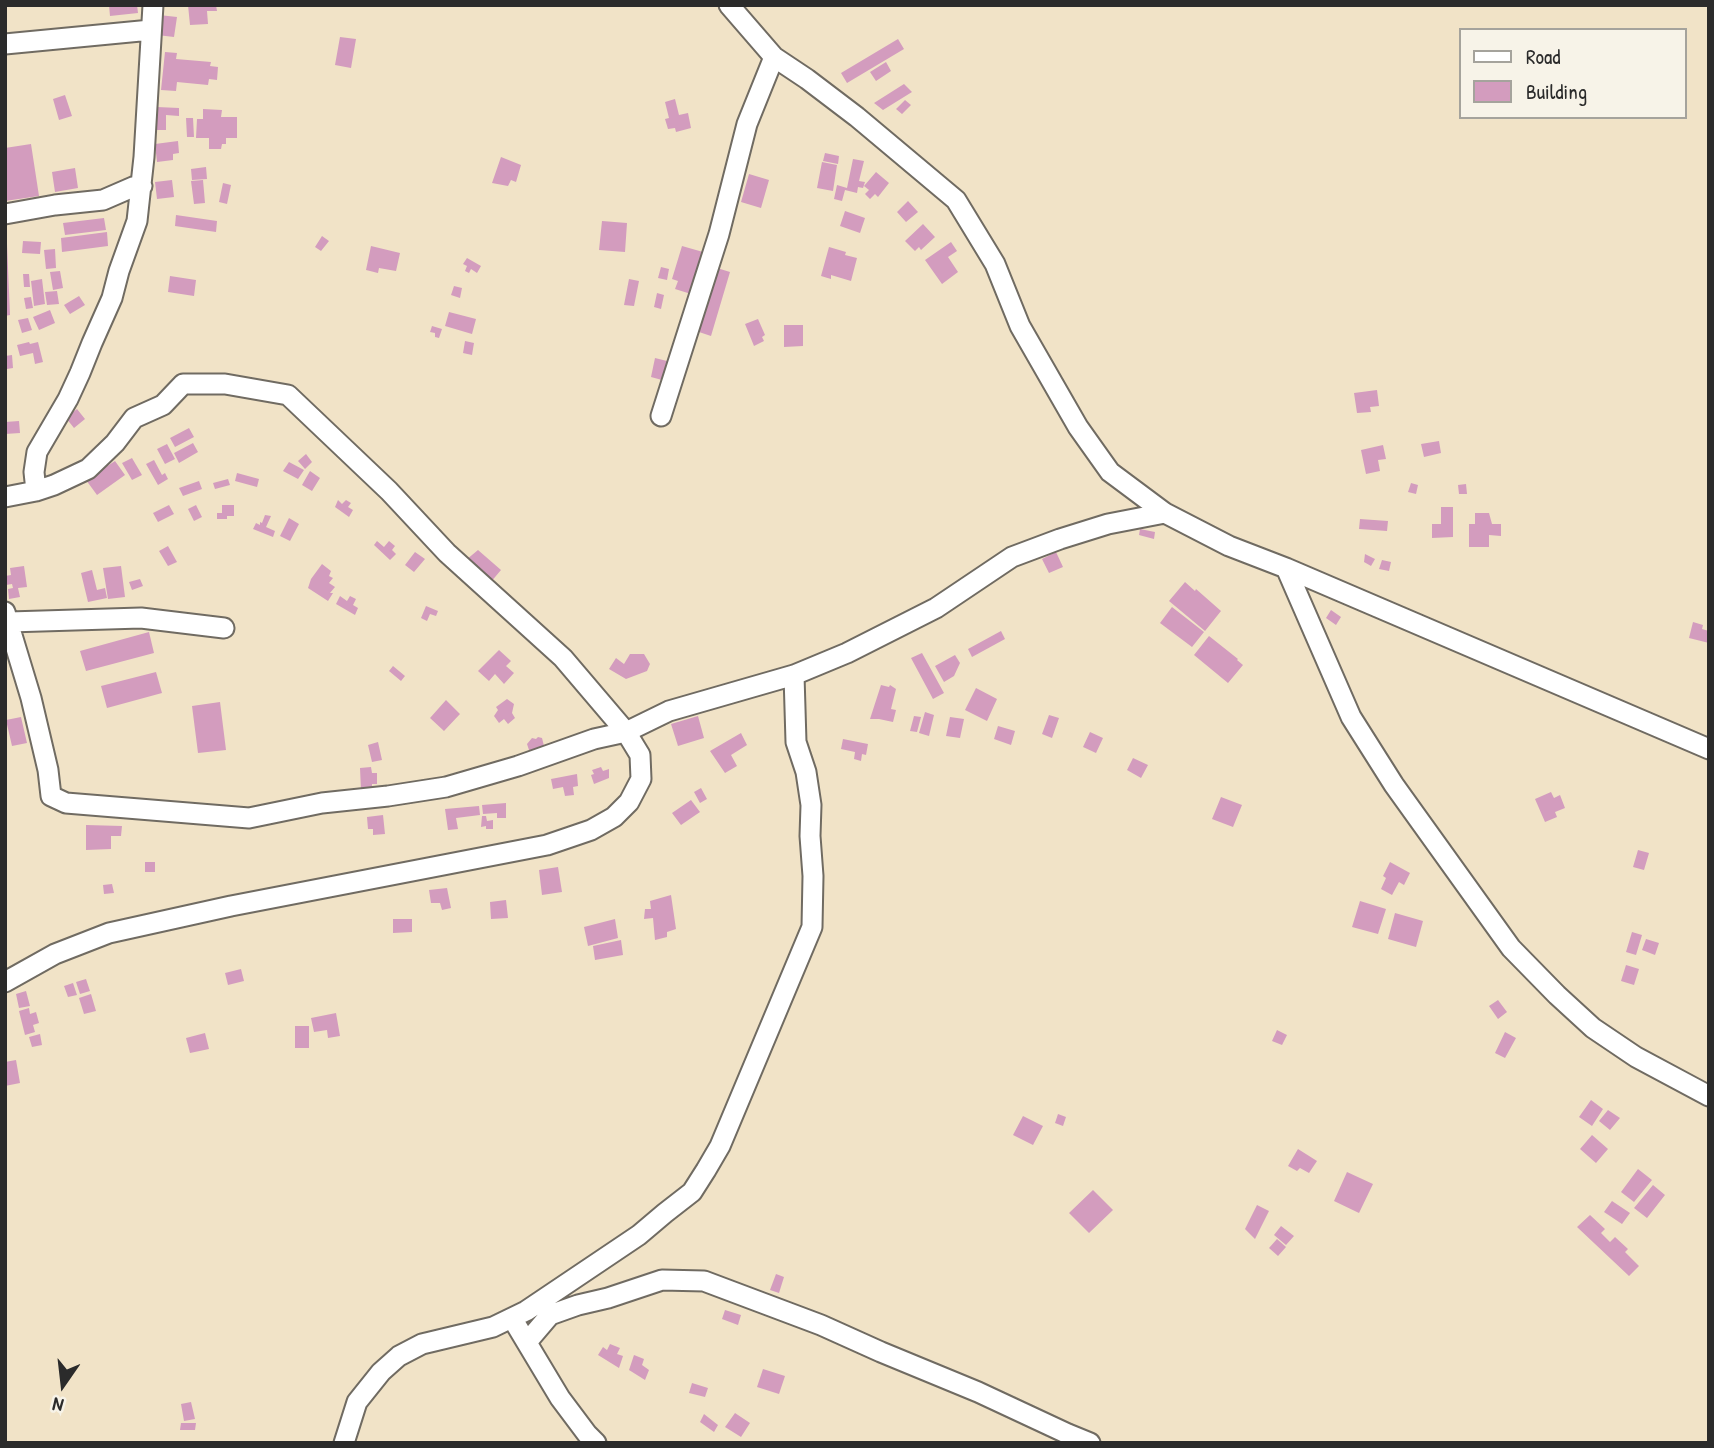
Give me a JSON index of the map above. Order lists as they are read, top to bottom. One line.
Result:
{"legend":["Road","Building"],"north":"bottom"}
